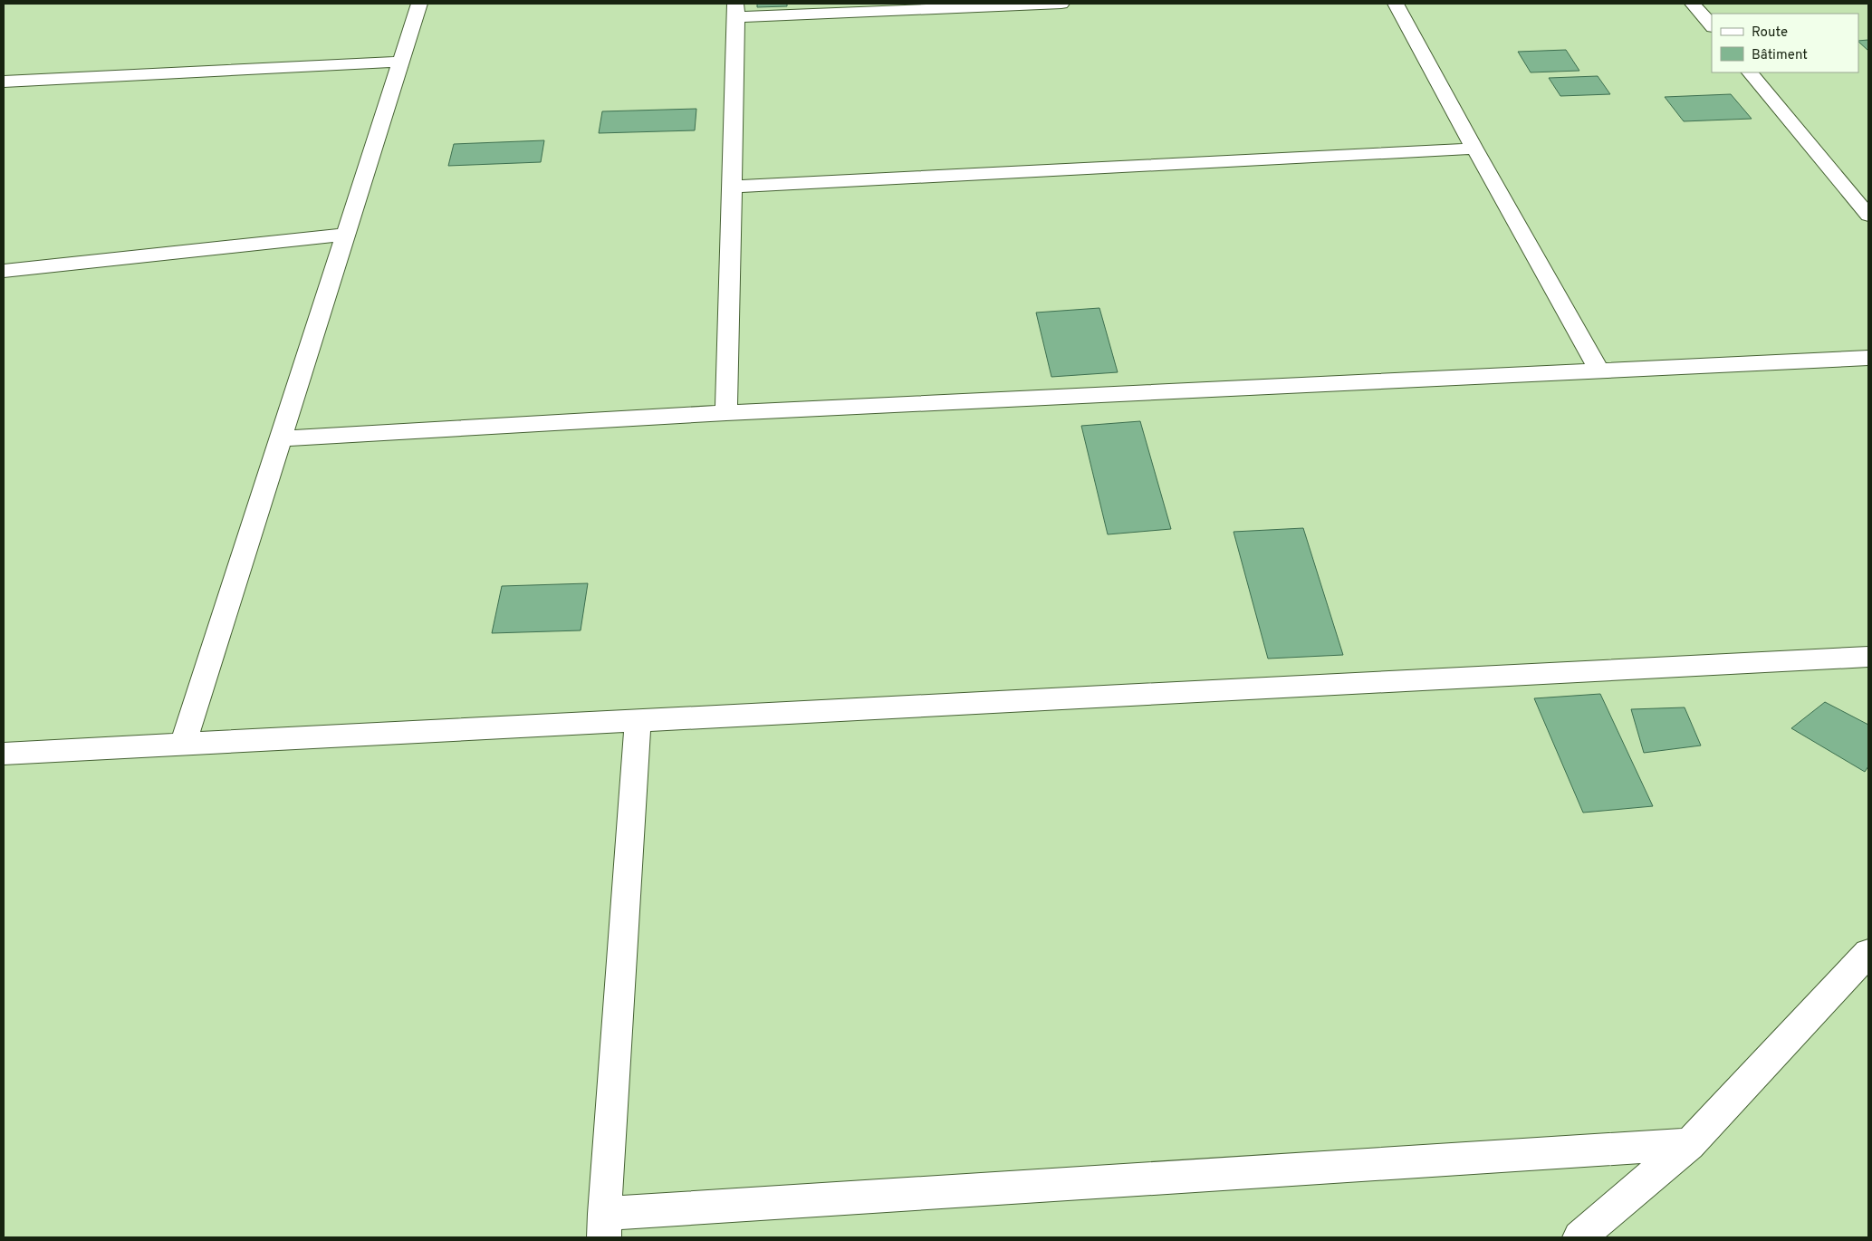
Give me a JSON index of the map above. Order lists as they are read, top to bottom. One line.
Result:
{"legend":["Route","Bâtiment"]}
